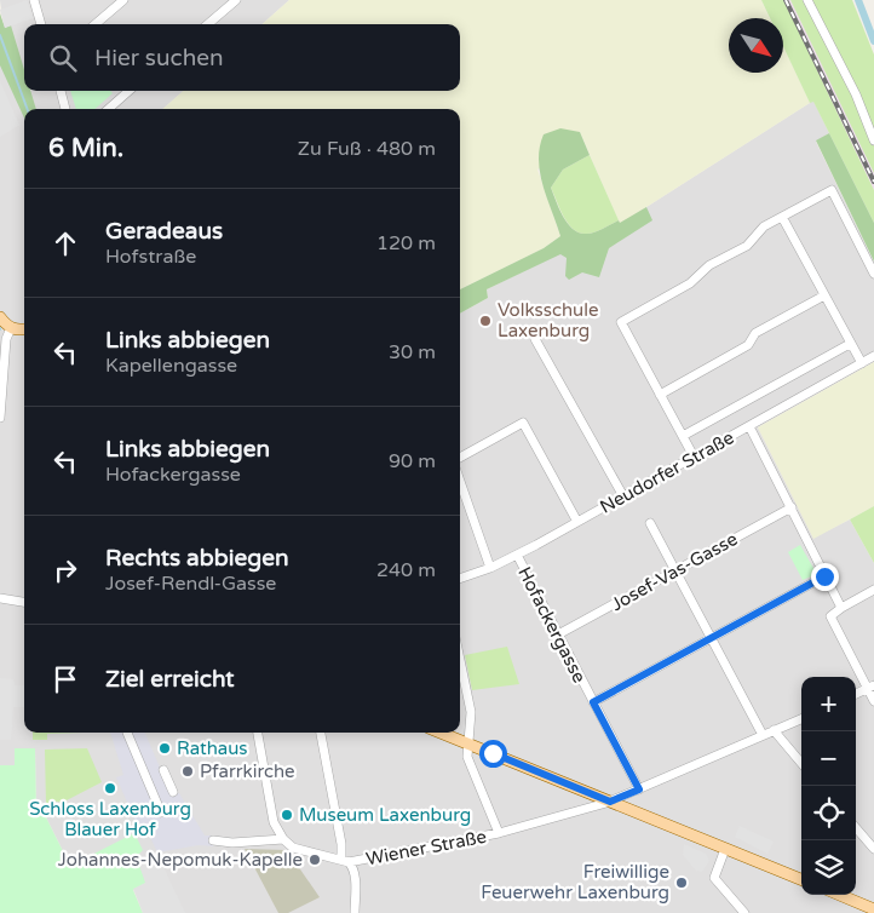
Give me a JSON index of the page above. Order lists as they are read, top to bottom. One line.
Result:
{"streets":{"street":["Neudorfer Straße","Josef-Vas-Gasse","Hofackergasse","Wiener Straße"]},"crossings":[["Neudorfer Straße","Hofackergasse"],["Josef-Vas-Gasse","Hofackergasse"],["Hofackergasse","Wiener Straße"]],"places":["Volksschule Laxenburg","Rathaus","Pfarrkirche","Schloss Laxenburg Blauer Hof","Museum Laxenburg","Johannes-Nepomuk-Kapelle","Freiwillige Feuerwehr Laxenburg"],"north":"bottom right","page":{"search":"Hier suchen","heading":["6 Min.","Zu Fuß · 480 m"],"list":[["Geradeaus","Hofstraße","120 m"],["Links abbiegen","Kapellengasse","30 m"],["Links abbiegen","Hofackergasse","90 m"],["Rechts abbiegen","Josef-Rendl-Gasse","240 m"],"Ziel erreicht"],"map_buttons":["+","−"]}}
